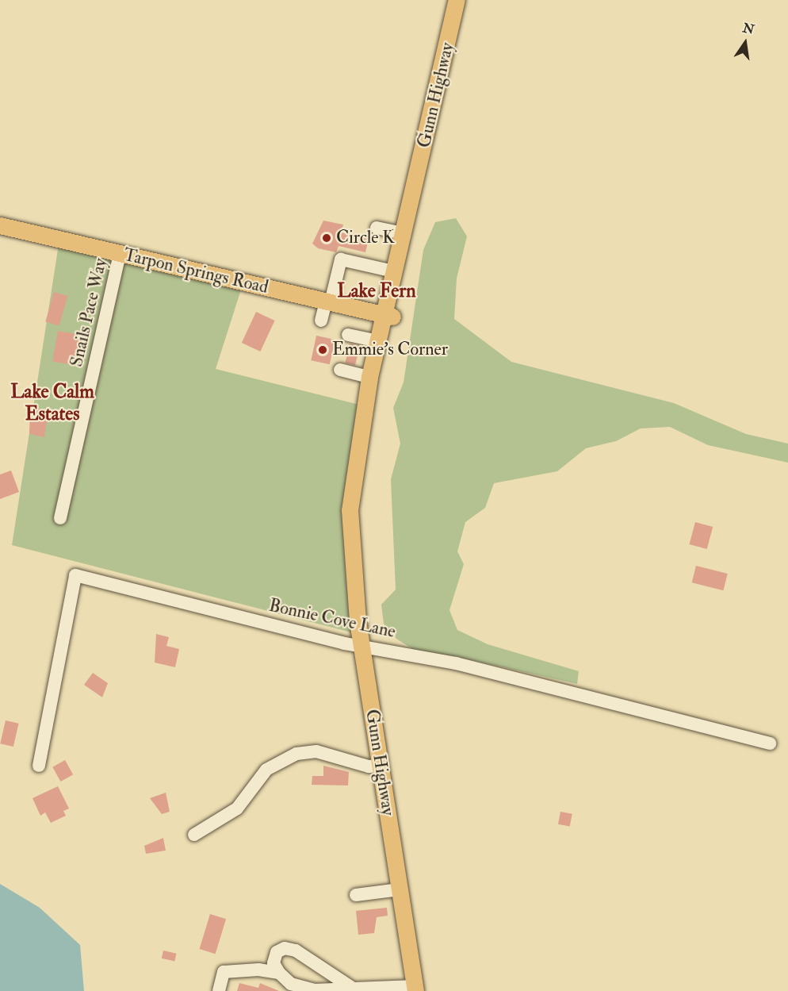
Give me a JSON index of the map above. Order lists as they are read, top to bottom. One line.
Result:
{"streets":{"main road":["Gunn Highway","Tarpon Springs Road"],"street":["Snails Pace Way","Bonnie Cove Lane"]},"crossings":[["Gunn Highway","Tarpon Springs Road"],["Gunn Highway","Bonnie Cove Lane"],["Tarpon Springs Road","Snails Pace Way"]],"districts":["Lake Fern","Lake Calm Estates"],"places":["Circle K","Emmie's Corner"],"north":"top"}
